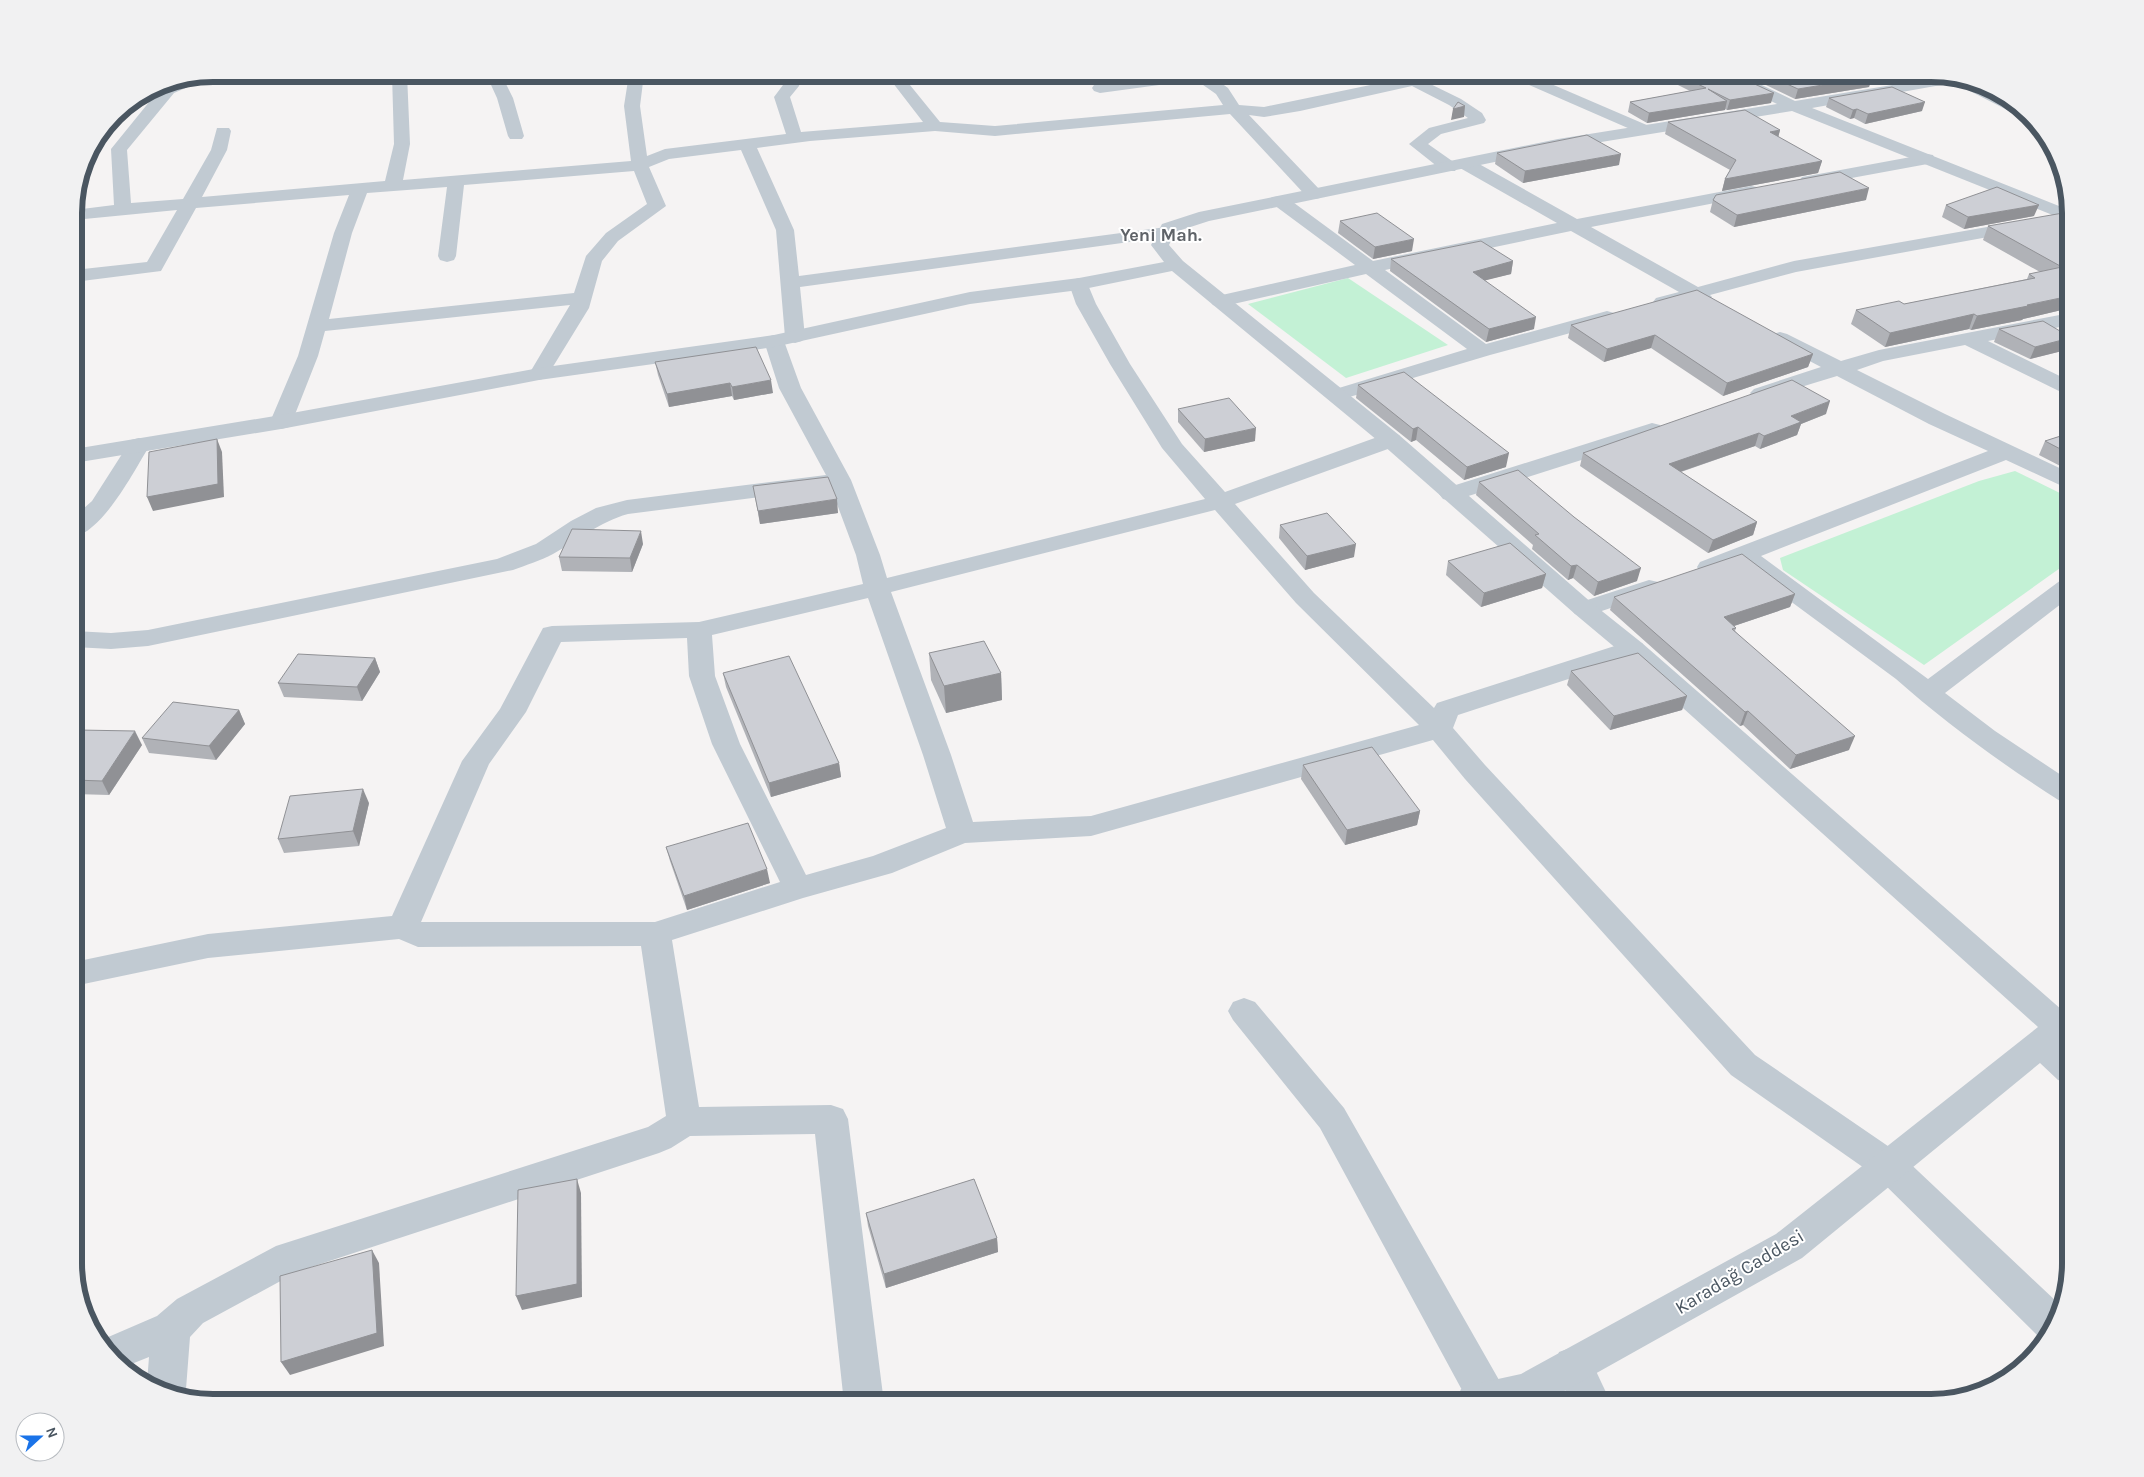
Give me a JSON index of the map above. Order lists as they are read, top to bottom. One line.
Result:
{"streets":{"street":["Karadağ Caddesi"]},"districts":["Yeni Mah."],"north":"right"}
